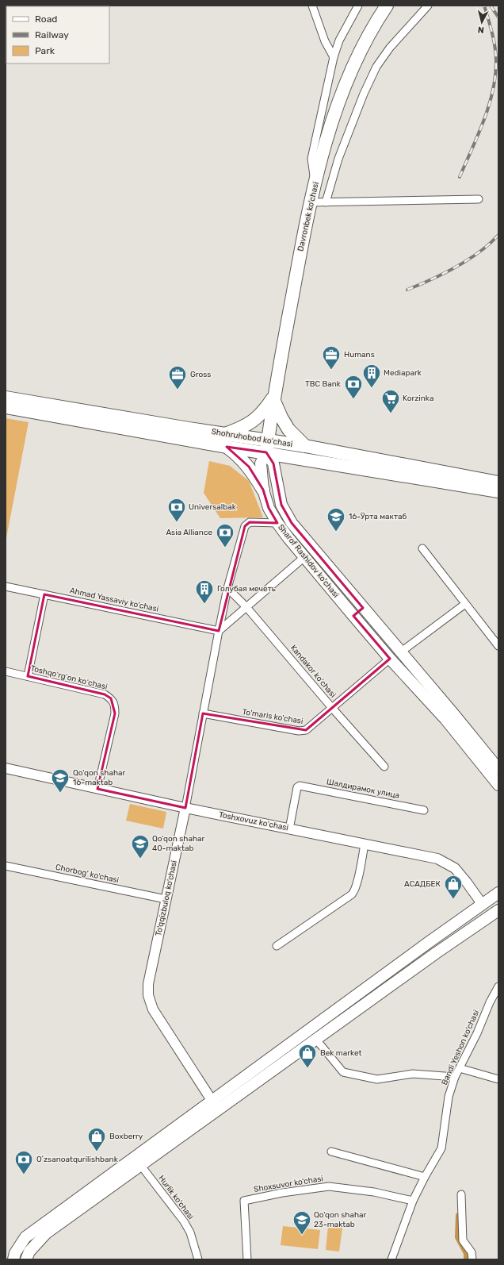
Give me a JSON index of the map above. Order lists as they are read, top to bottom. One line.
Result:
{"streets":{"highway":["Davronbek ko'chasi","Shohruhobod koʻchasi"],"main road":["Sharof Rashidov ko'chasi"],"street":["Ahmad Yassaviy ko'chasi","Kandakor ko'chasi","Toshqoʻrgʻon koʻchasi","To'maris ko'chasi","Шалдирамок улица","Toshxovuz koʻchasi","Chorbog' ko'chasi","To'qqizbuloq ko'chasi","Bandi Yeshon ko'chasi","Shoxsuvor ko'chasi","Hurlik ko'chasi"]},"crossings":[["Davronbek ko'chasi","Shohruhobod koʻchasi"],["Davronbek ko'chasi","Sharof Rashidov ko'chasi"],["Shohruhobod koʻchasi","Sharof Rashidov ko'chasi"],["Sharof Rashidov ko'chasi","To'maris ko'chasi"],["Sharof Rashidov ko'chasi","To'qqizbuloq ko'chasi"],["Ahmad Yassaviy ko'chasi","To'qqizbuloq ko'chasi"],["Kandakor ko'chasi","To'maris ko'chasi"],["Kandakor ko'chasi","To'qqizbuloq ko'chasi"],["Toshqoʻrgʻon koʻchasi","Toshxovuz koʻchasi"],["To'maris ko'chasi","To'qqizbuloq ko'chasi"],["Шалдирамок улица","Toshxovuz koʻchasi"],["Toshxovuz koʻchasi","To'qqizbuloq ko'chasi"],["Chorbog' ko'chasi","To'qqizbuloq ko'chasi"],["Bandi Yeshon ko'chasi","Shoxsuvor ko'chasi"]],"places":{"office":["Humans","Gross"],"building":["Mediapark","Голубая мечеть"],"bank":["TBC Bank","Universalbak","Asia Alliance","Oʻzsanoatqurilishbank"],"supermarket":["Korzinka"],"school or university":["16-Ўрта мактаб","Qo'qon shahar 16-maktab","Qo'qon shahar 40-maktab","Qo'qon shahar 23-maktab"],"shop":["АСАДБЕК","Bek market","Boxberry"]},"legend":["Road","Railway","Park"],"north":"bottom"}
